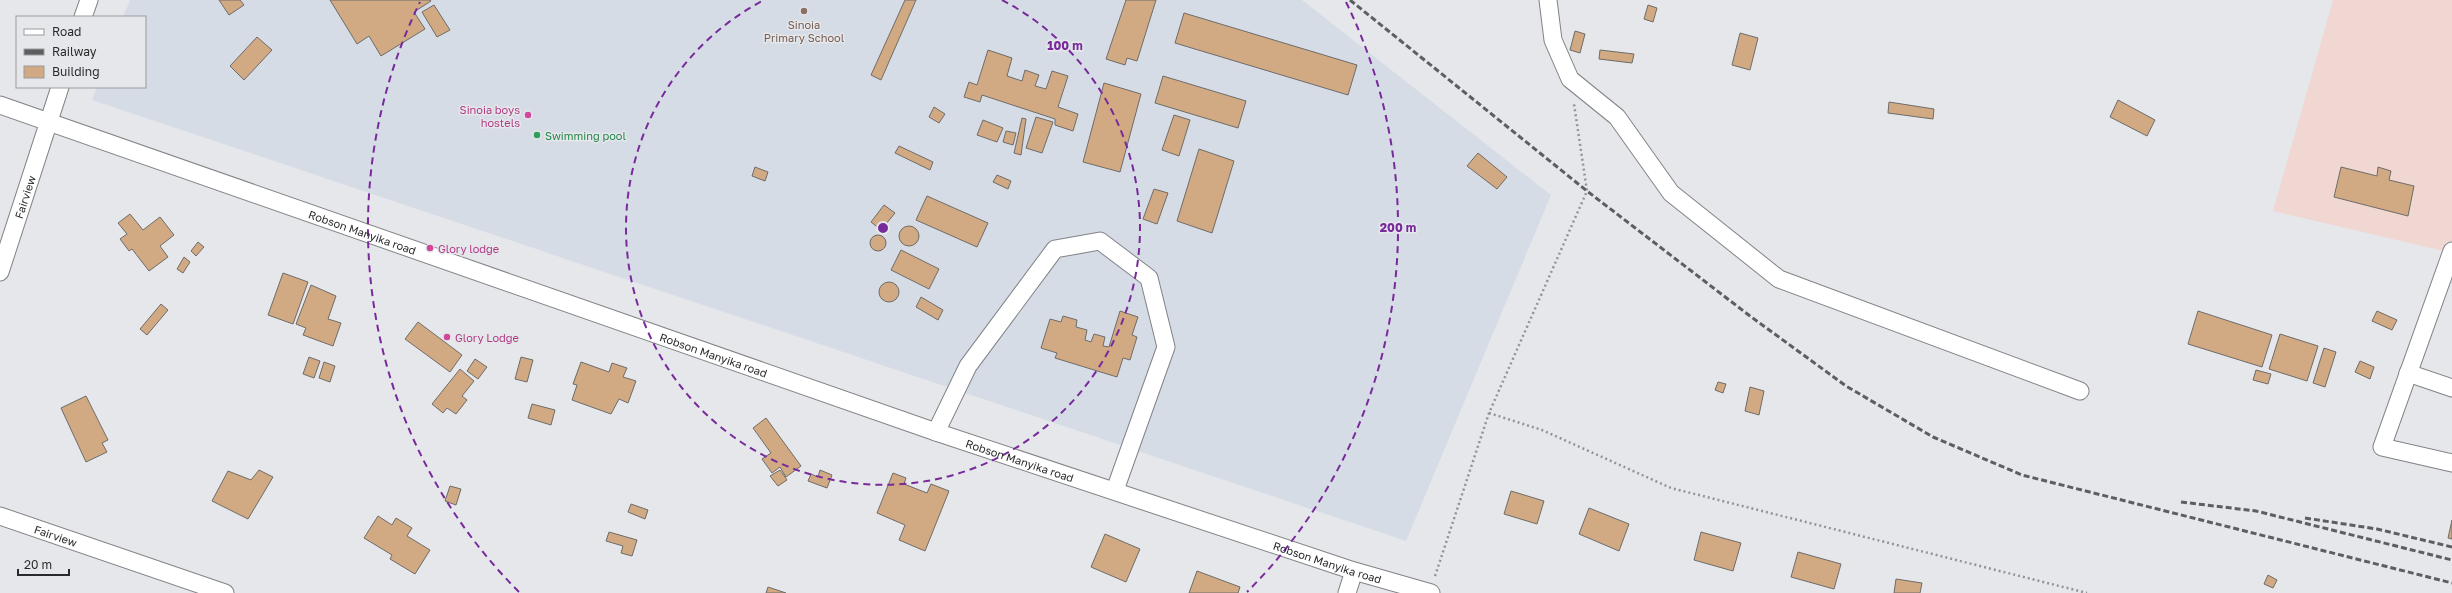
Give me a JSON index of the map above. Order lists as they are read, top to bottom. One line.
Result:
{"streets":{"street":["Fairview","Robson Manyika road"]},"crossings":[["Fairview","Robson Manyika road"]],"places":["Sinoia Primary School","Sinoia boys hostels","Swimming pool","Glory lodge","Glory Lodge"],"legend":["Road","Railway","Building"],"scale_bar":"20 m","rings":["100 m","200 m"]}
